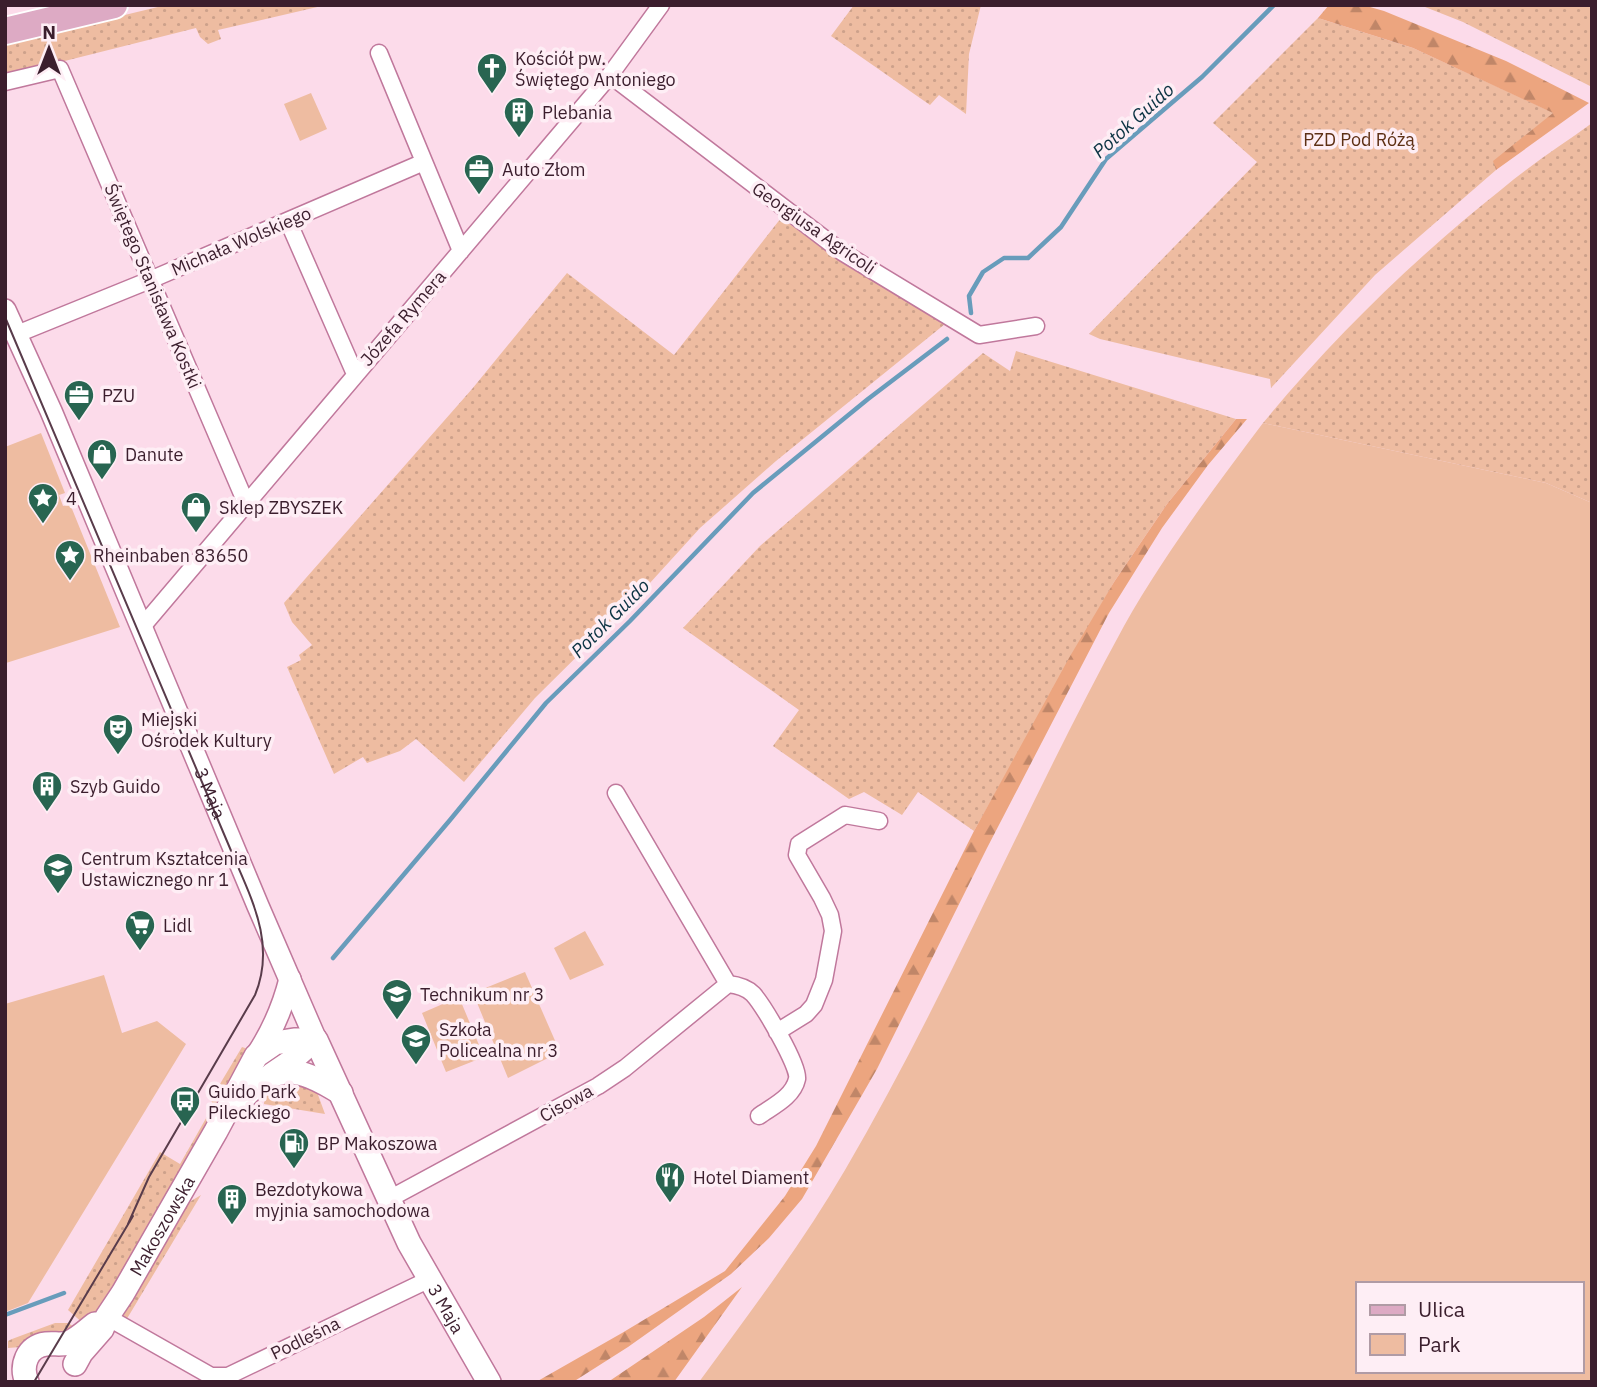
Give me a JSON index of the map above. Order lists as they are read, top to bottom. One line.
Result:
{"streets":{"main road":["3 Maja","Makoszowska"],"street":["Georgiusa Agricoli","Michała Wolskiego","Świętego Stanisława Kostki","Józefa Rymera","Cisowa","Podleśna"]},"crossings":[["Georgiusa Agricoli","Józefa Rymera"],["Michała Wolskiego","Świętego Stanisława Kostki"],["Michała Wolskiego","3 Maja"],["Świętego Stanisława Kostki","Józefa Rymera"],["Józefa Rymera","3 Maja"],["3 Maja","Cisowa"],["3 Maja","Makoszowska"],["3 Maja","Podleśna"],["Makoszowska","Podleśna"]],"water":["Potok Guido"],"parks":["PZD Pod Różą"],"places":{"church":["Kościół pw. Świętego Antoniego"],"building":["Plebania","Szyb Guido","Bezdotykowa myjnia samochodowa"],"office":["Auto Złom","PZU"],"shop":["Danute","Sklep ZBYSZEK"],"place":["4","Rheinbaben 83650"],"theatre":["Miejski Ośrodek Kultury"],"school or university":["Centrum Kształcenia Ustawicznego nr 1","Technikum nr 3","Szkoła Policealna nr 3"],"supermarket":["Lidl"],"bus stop":["Guido Park Pileckiego"],"fuel station":["BP Makoszowa"],"restaurant":["Hotel Diament"]},"legend":["Ulica","Park"],"north":"top"}
